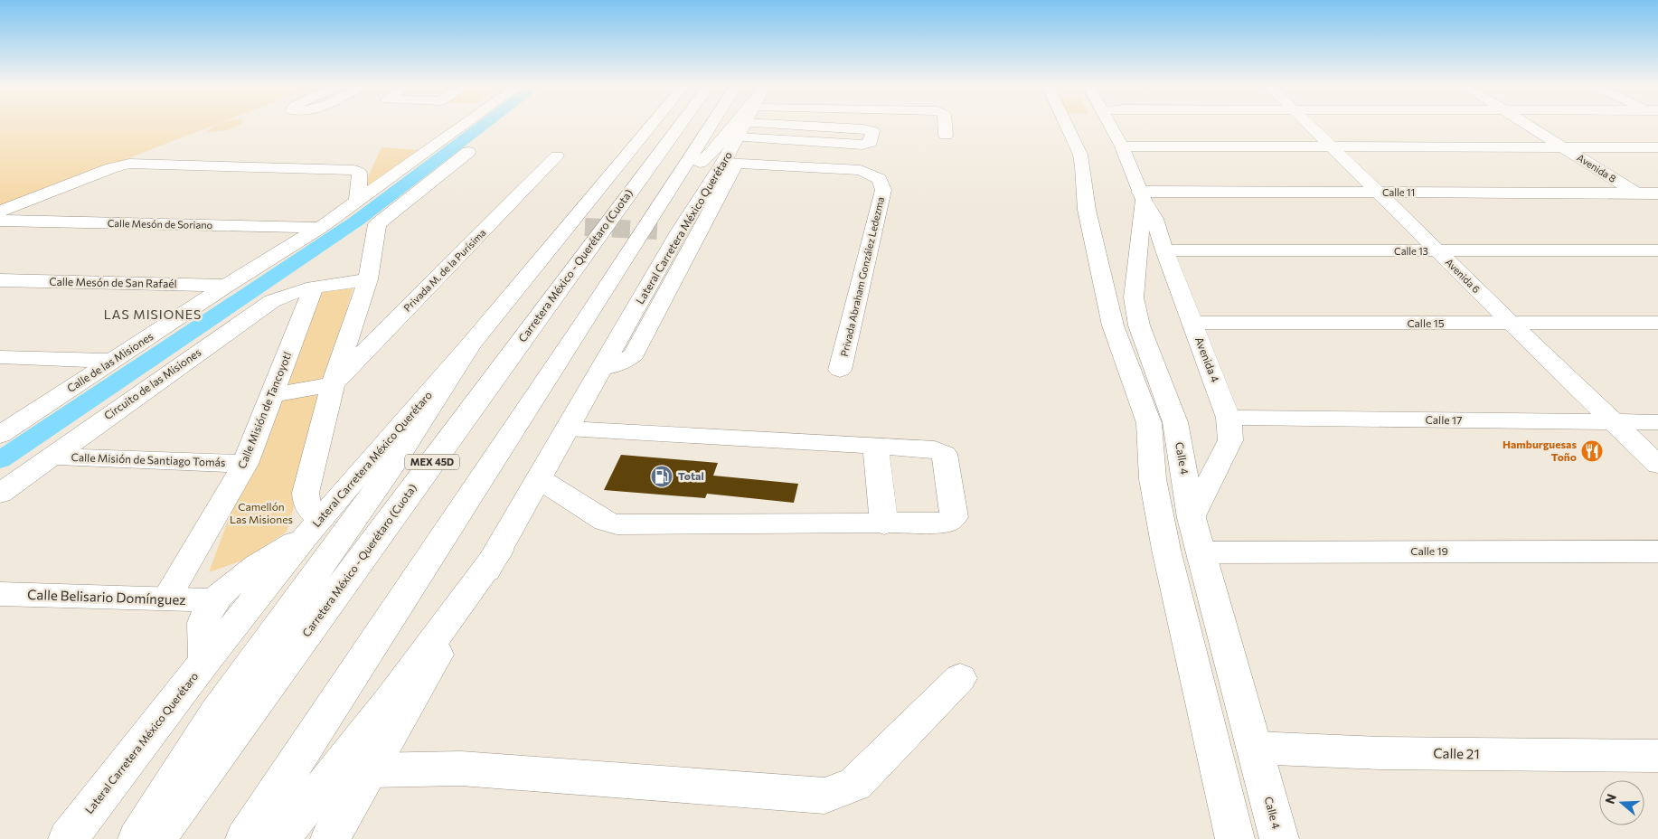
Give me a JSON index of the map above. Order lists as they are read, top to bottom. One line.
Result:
{"streets":{"main road":["Avenida 8","Calle 11","Calle Mesón de Soriano","Lateral Carretera México Querétaro","Calle 13","Carretera México - Querétaro (Cuota)","Privada M. de la Purísima","Avenida 6","Privada Abraham González Ledezma","Calle Mesón de San Rafaél","Calle 15","Avenida 4","Calle de las Misiones","Circuito de las Misiones","Calle Misión de Tancoyotl","Calle 17","Calle 4","Calle Misión de Santiago Tomás","MEX 45D","Calle 19","Calle Belisario Domínguez","Calle 21"]},"crossings":[["Avenida 8","Calle 11"],["Calle 11","Avenida 6"],["Calle 11","Avenida 4"],["Calle 11","Calle 4"],["Calle Mesón de Soriano","Calle de las Misiones"],["Lateral Carretera México Querétaro","Privada Abraham González Ledezma"],["Calle 13","Avenida 6"],["Calle 13","Avenida 4"],["Avenida 6","Calle 15"],["Avenida 6","Calle 17"],["Calle Mesón de San Rafaél","Calle de las Misiones"],["Calle 15","Avenida 4"],["Avenida 4","Calle 17"],["Avenida 4","Calle 4"],["Circuito de las Misiones","Calle Misión de Tancoyotl"],["Circuito de las Misiones","Calle Misión de Santiago Tomás"],["Calle Misión de Tancoyotl","Calle Misión de Santiago Tomás"],["Calle Misión de Tancoyotl","Calle Belisario Domínguez"],["Calle 4","Calle 19"],["Calle 4","Calle 21"]],"districts":["LAS MISIONES"],"parks":["Camellón Las Misiones"],"places":{"restaurant":["Hamburguesas Toño"],"fuel station":["Total"]},"north":"left"}
